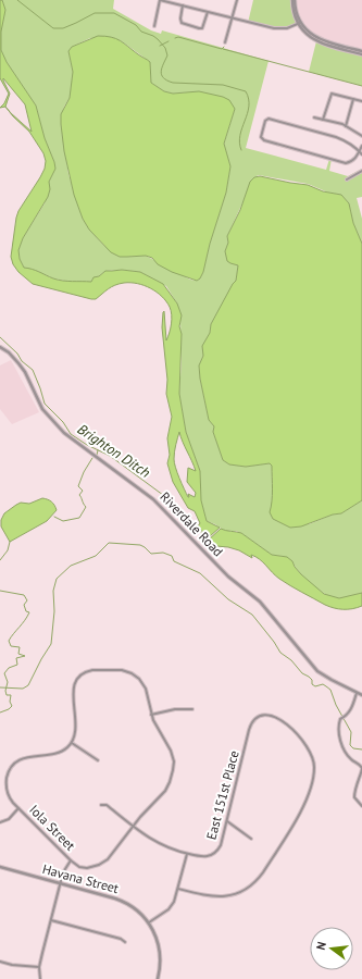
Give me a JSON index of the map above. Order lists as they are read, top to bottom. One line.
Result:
{"streets":{"street":["Riverdale Road","East 151st Place","Iola Street","Havana Street"]},"water":["Brighton Ditch"],"north":"left"}
